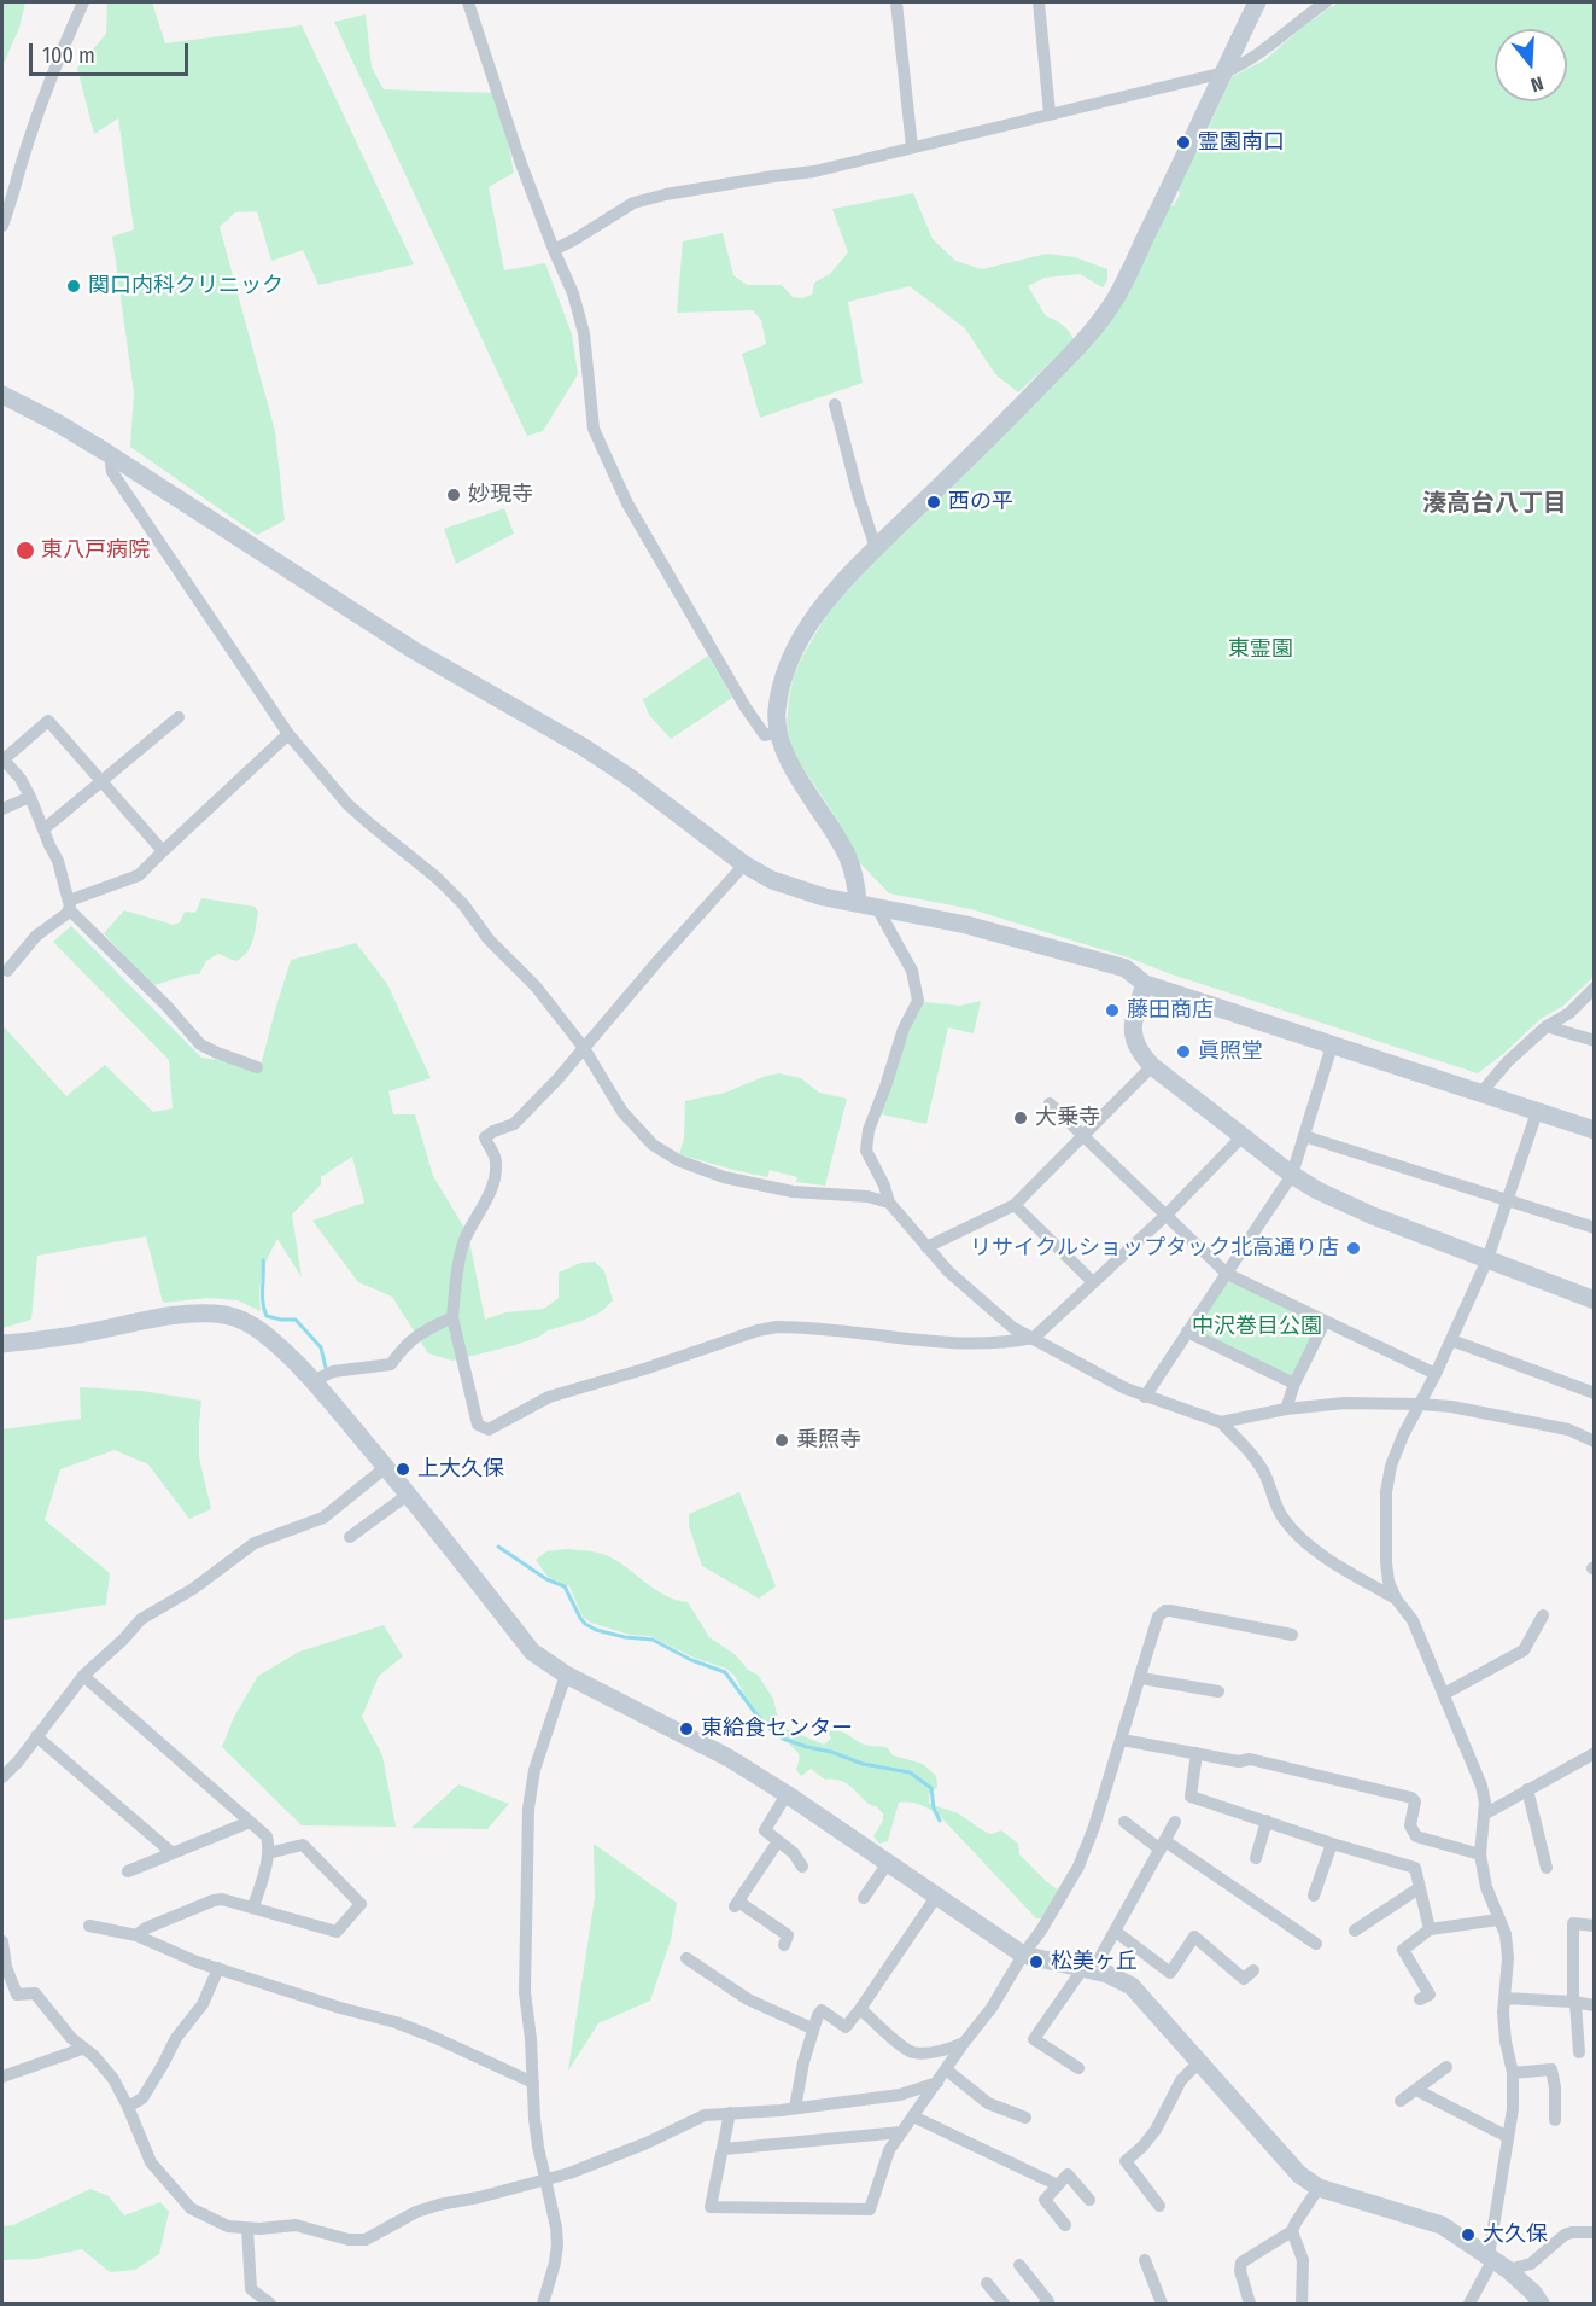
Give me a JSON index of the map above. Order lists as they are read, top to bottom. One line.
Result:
{"districts":["湊高台八丁目"],"parks":["東霊園","中沢巻目公園"],"places":["霊園南口","関口内科クリニック","妙現寺","西の平","東八戸病院","藤田商店","眞照堂","大乗寺","リサイクルショップタック北高通り店","乗照寺","上大久保","東給食センター","松美ヶ丘","大久保"],"scale_bar":"100 m","north":"bottom"}
